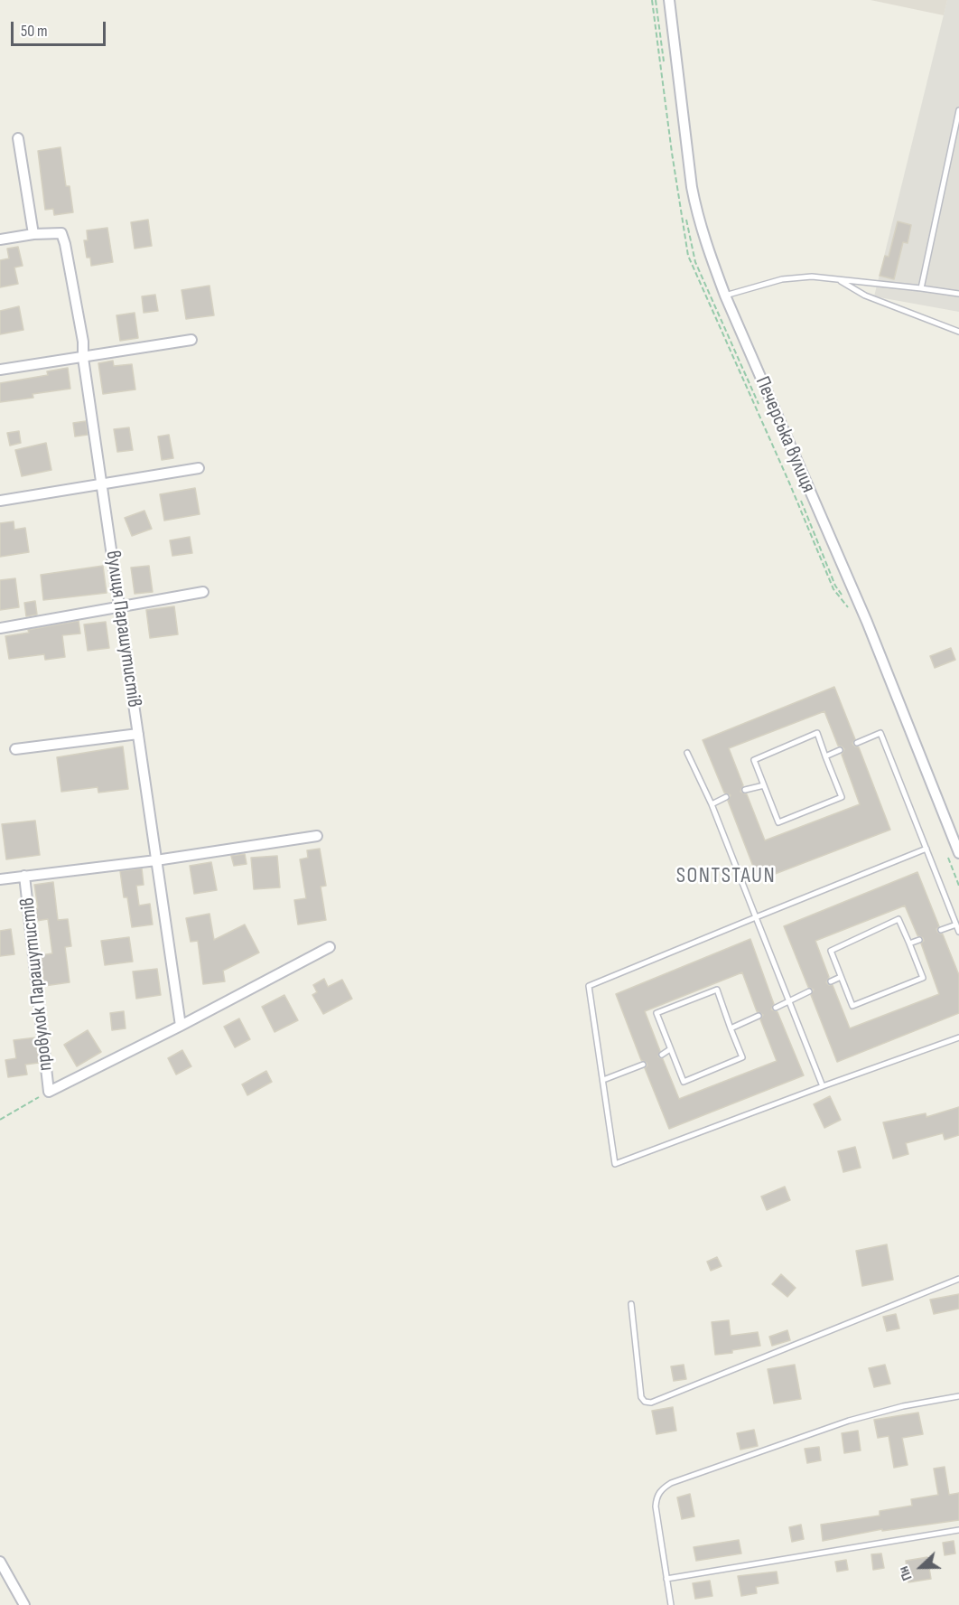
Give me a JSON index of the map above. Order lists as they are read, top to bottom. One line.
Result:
{"streets":{"street":["Печерська вулиця","вулиця Парашутистів","провулок Парашутистів"]},"districts":["SONTSTAUN"],"scale_bar":"50 m","north":"left"}
